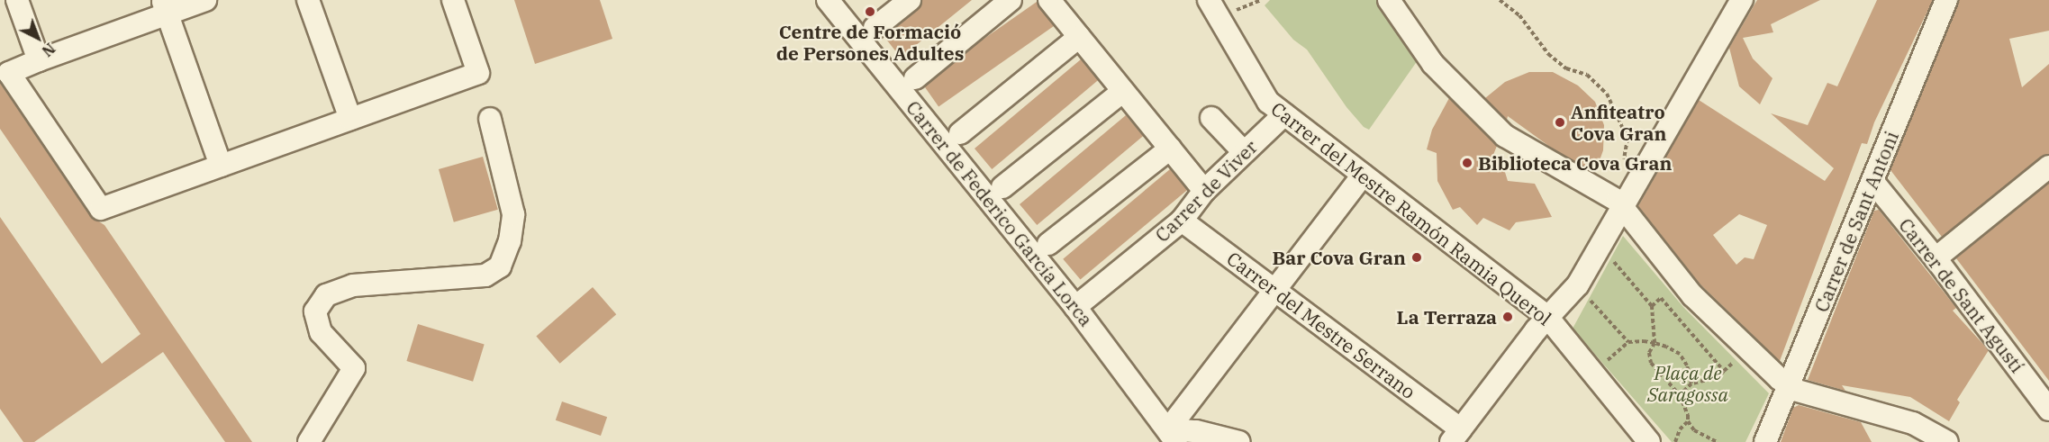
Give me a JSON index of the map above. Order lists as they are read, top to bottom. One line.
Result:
{"streets":{"street":["Carrer de Viver","Carrer de Federico García Lorca","Carrer del Mestre Ramón Ramia Querol","Carrer de Sant Antoni","Carrer de Sant Agustí","Carrer del Mestre Serrano"]},"crossings":[["Carrer de Viver","Carrer de Federico García Lorca"],["Carrer de Viver","Carrer del Mestre Ramón Ramia Querol"],["Carrer de Viver","Carrer del Mestre Serrano"],["Carrer de Sant Antoni","Carrer de Sant Agustí"]],"parks":["Plaça de Saragossa"],"places":["Centre de Formació de Persones Adultes","Anfiteatro Cova Gran","Biblioteca Cova Gran","Bar Cova Gran","La Terraza"],"north":"bottom right"}
